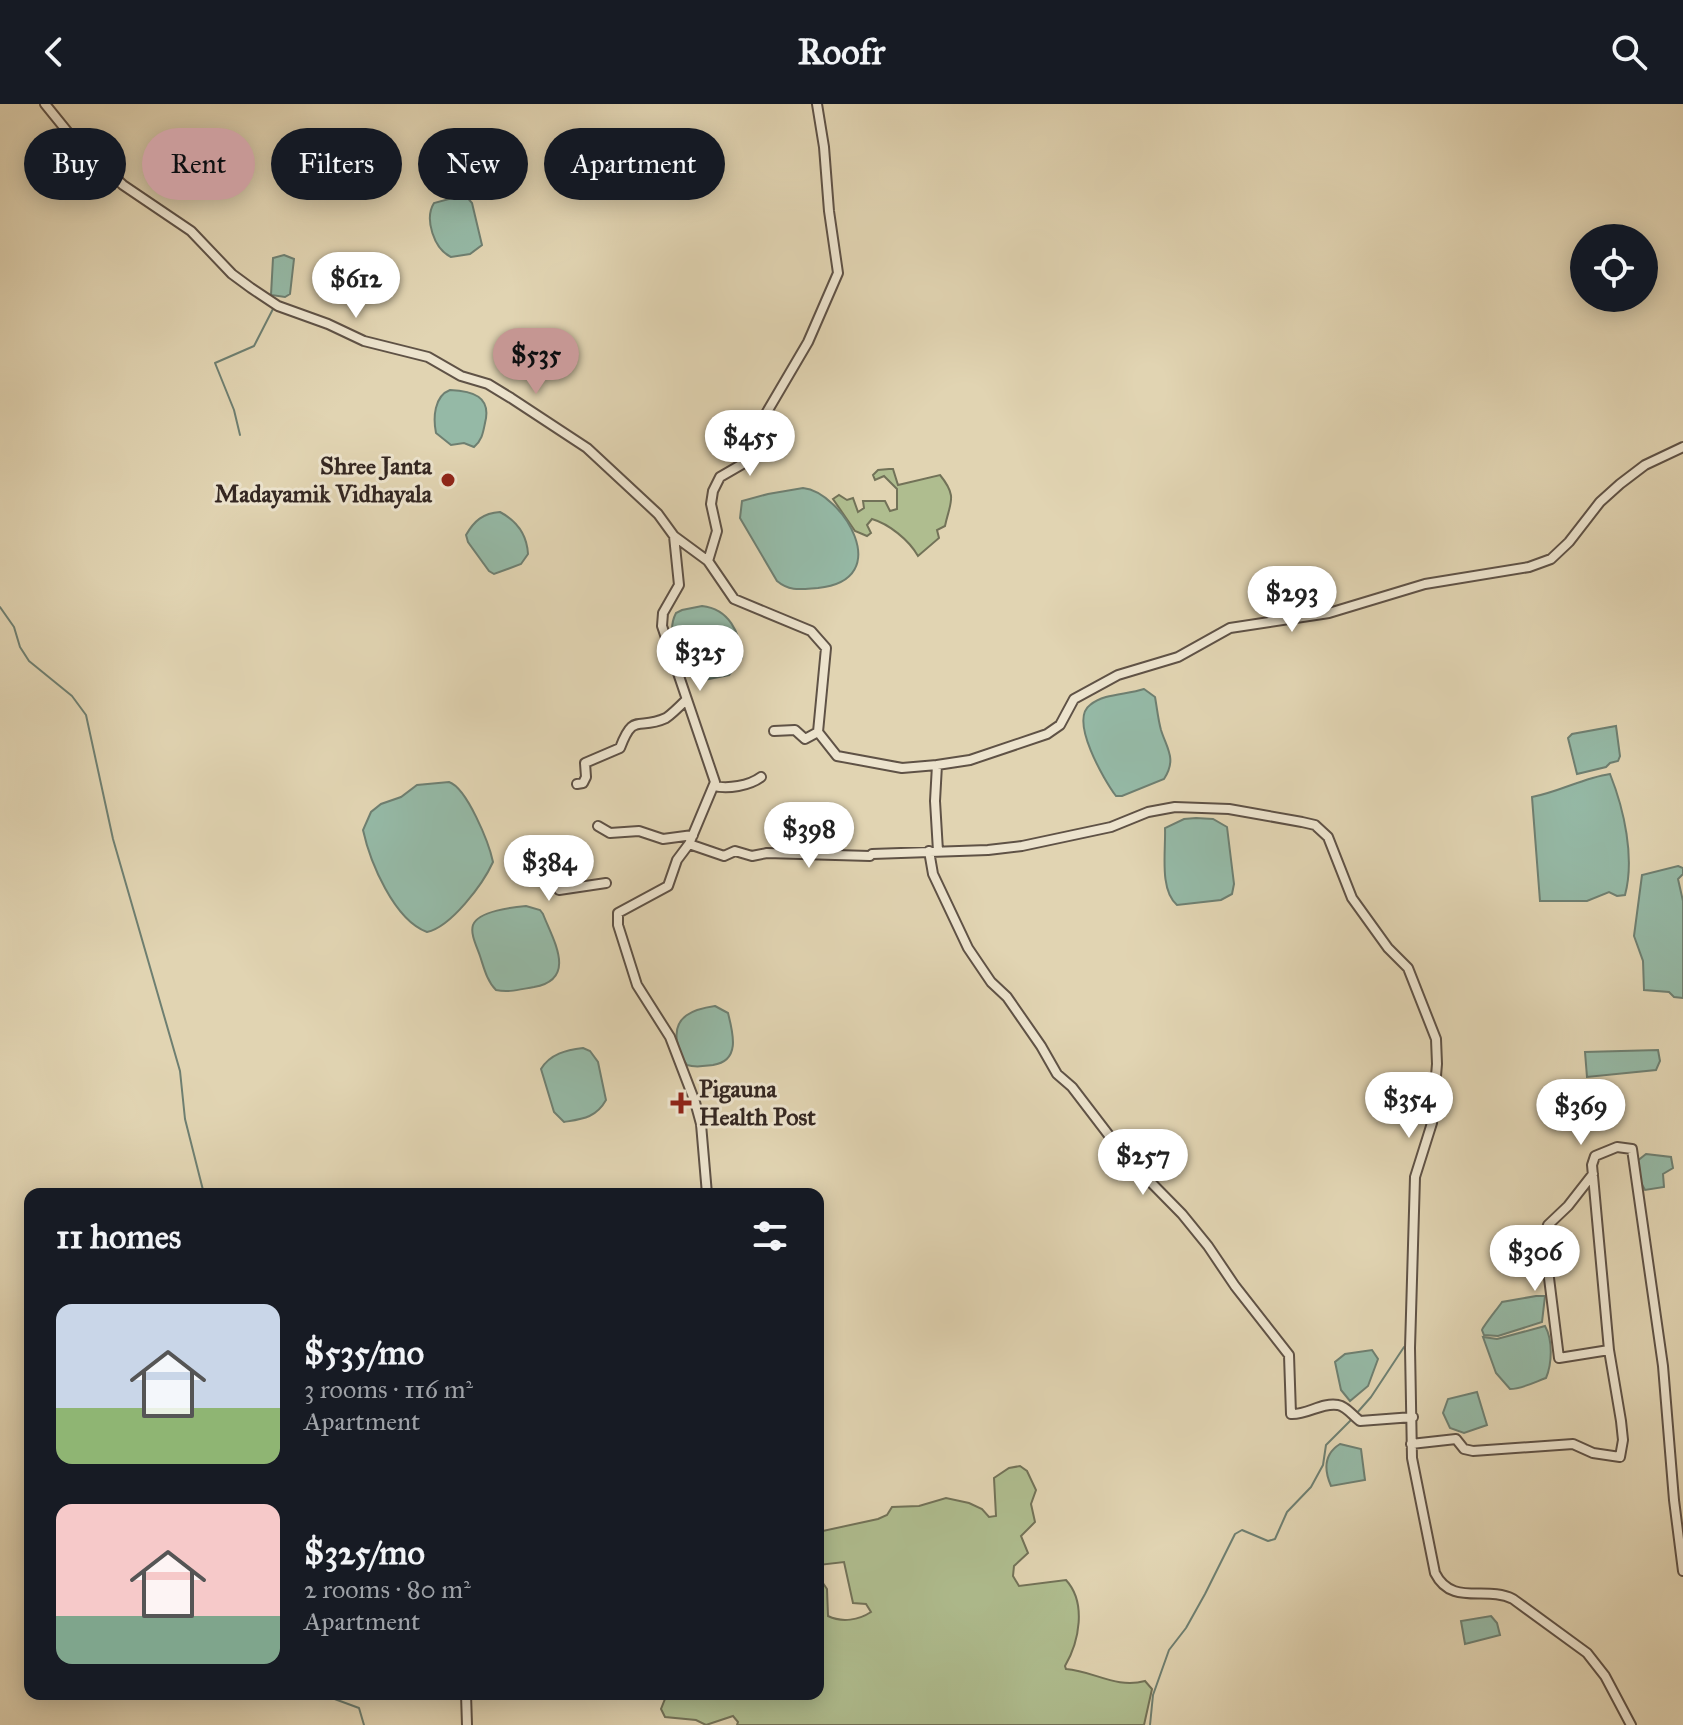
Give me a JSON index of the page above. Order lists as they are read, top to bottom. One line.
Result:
{"places":{"other":["Shree Janta Madayamik Vidhayala"],"health":["Pigauna Health Post"]},"page":{"header":"Roofr","chip":["Buy","Rent","Filters","New","Apartment"],"price":["$612","$535","$455","$293","$325","$398","$384","$354","$369","$257","$306"],"heading":"11 homes","list":[{"name":"$535/mo","note":"3 rooms · 116 m² · Apartment"},{"name":"$325/mo","note":"2 rooms · 80 m² · Apartment"}]}}
